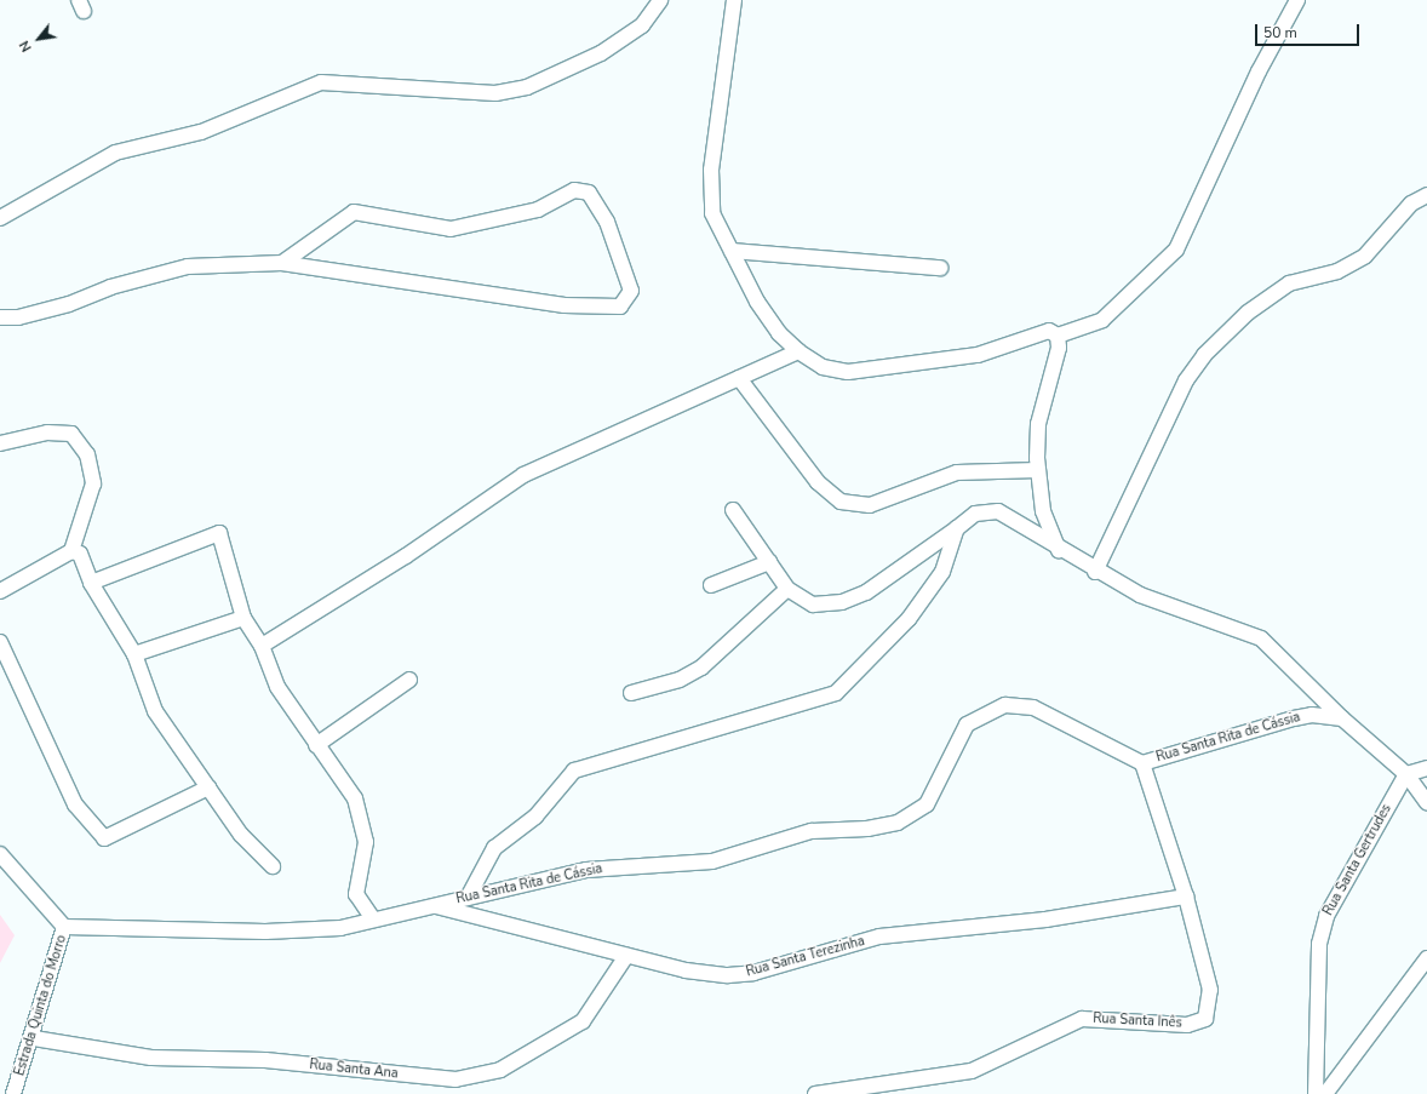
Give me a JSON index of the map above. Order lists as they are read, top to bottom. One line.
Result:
{"streets":{"street":["Rua Santa Rita de Cássia","Rua Santa Gertrudes","Rua Santa Terezinha","Estrada Quinta do Morro","Rua Santa Inês","Rua Santa Ana"]},"crossings":[["Rua Santa Rita de Cássia","Rua Santa Terezinha"],["Rua Santa Rita de Cássia","Estrada Quinta do Morro"],["Rua Santa Rita de Cássia","Rua Santa Inês"],["Rua Santa Terezinha","Rua Santa Inês"],["Rua Santa Terezinha","Rua Santa Ana"],["Estrada Quinta do Morro","Rua Santa Ana"]],"scale_bar":"50 m","north":"bottom left"}
